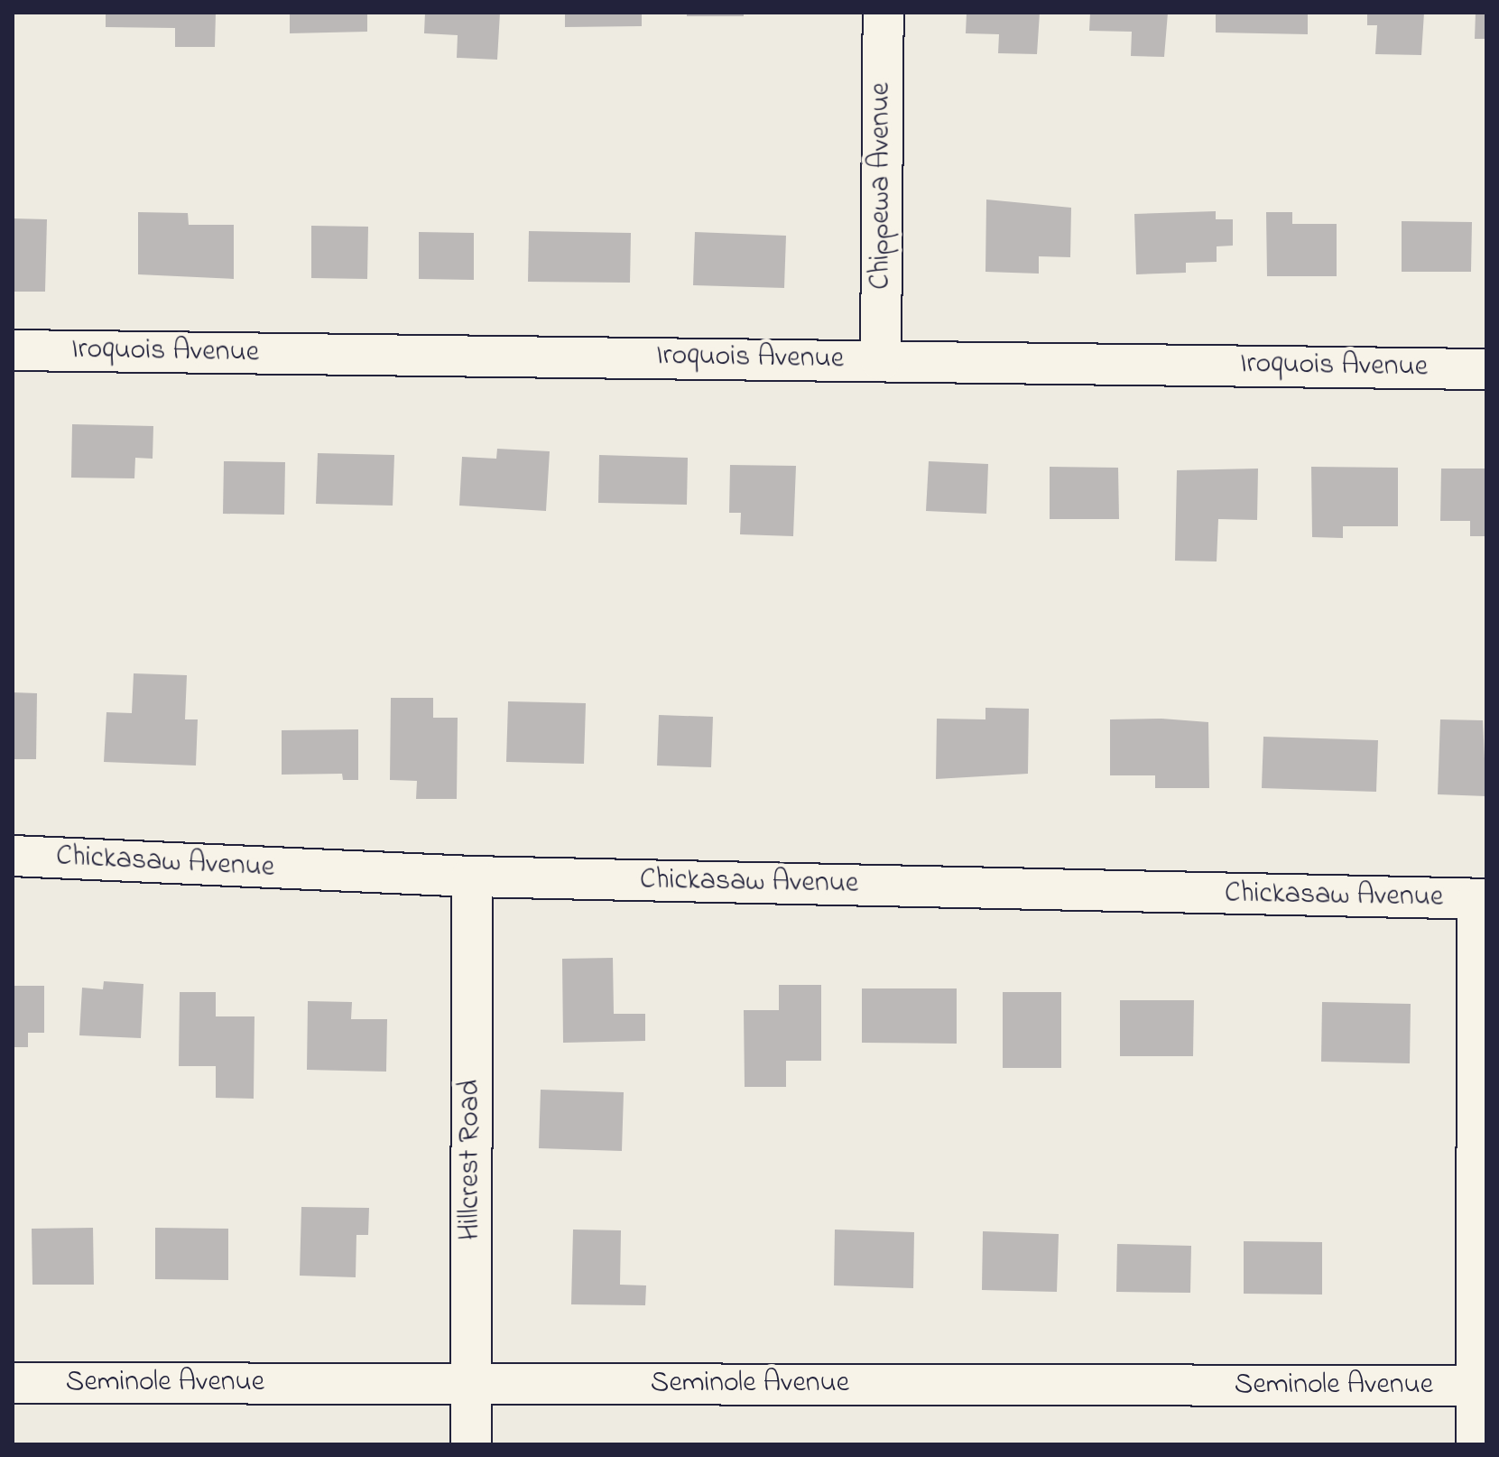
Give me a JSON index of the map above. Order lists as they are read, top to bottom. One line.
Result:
{"streets":{"street":["Chippewa Avenue","Iroquois Avenue","Chickasaw Avenue","Hillcrest Road","Seminole Avenue"]},"crossings":[["Chippewa Avenue","Iroquois Avenue"],["Chickasaw Avenue","Hillcrest Road"],["Hillcrest Road","Seminole Avenue"]]}
